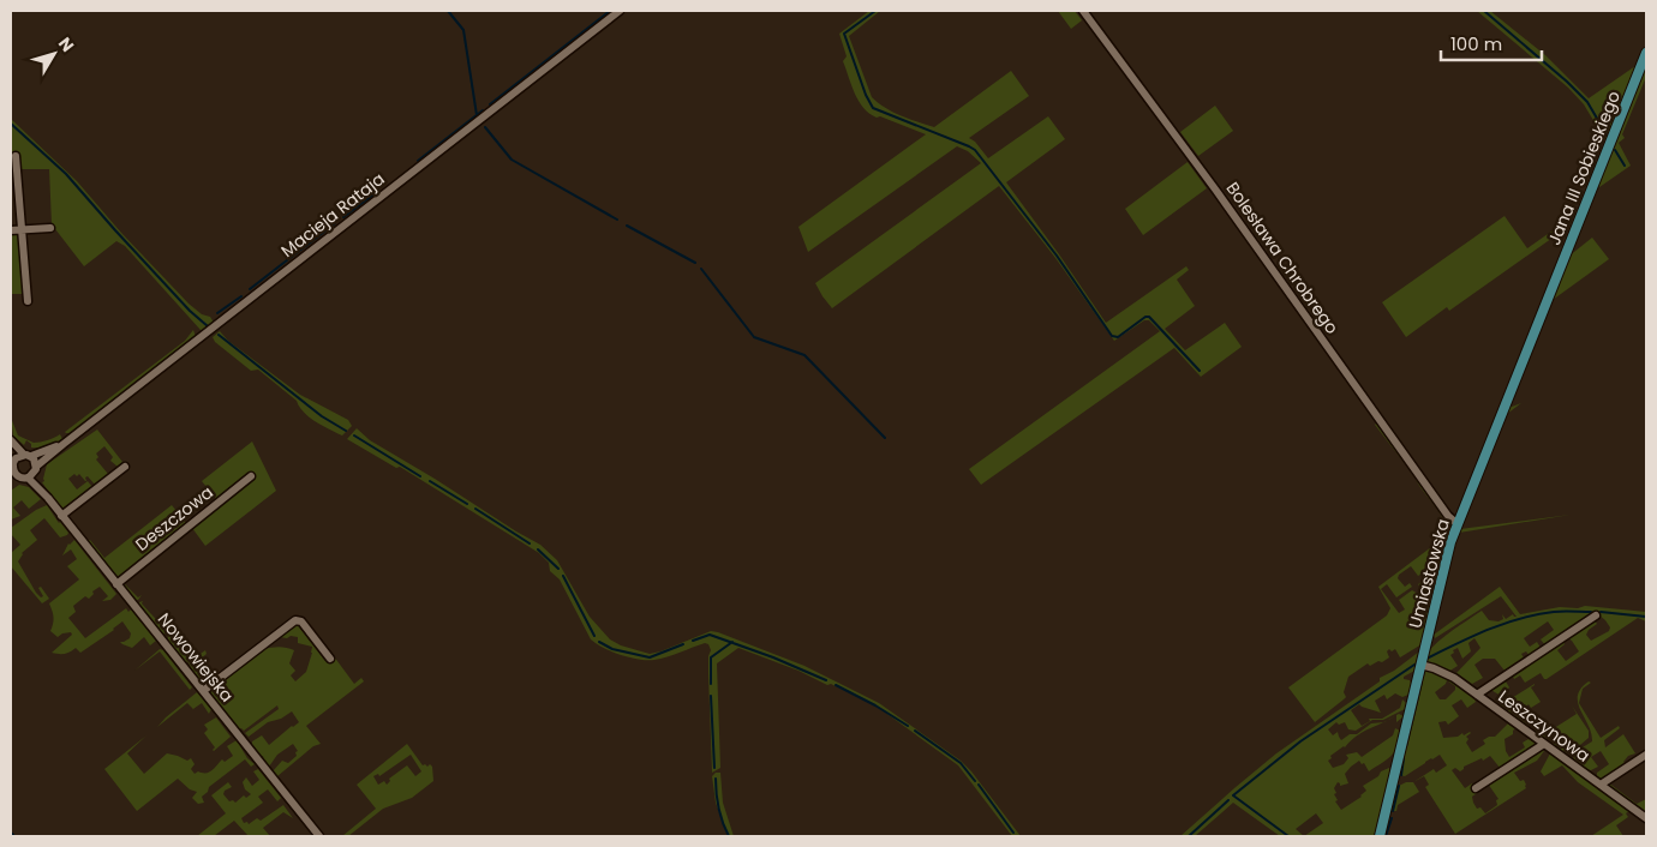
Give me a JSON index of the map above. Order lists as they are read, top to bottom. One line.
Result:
{"streets":{"main road":["Jana III Sobieskiego","Umiastowska"],"street":["Macieja Rataja","Bolesława Chrobrego","Deszczowa","Nowowiejska","Leszczynowa"]},"crossings":[["Jana III Sobieskiego","Umiastowska"],["Macieja Rataja","Nowowiejska"],["Bolesława Chrobrego","Umiastowska"],["Deszczowa","Nowowiejska"],["Umiastowska","Leszczynowa"]],"scale_bar":"100 m","north":"top right"}
